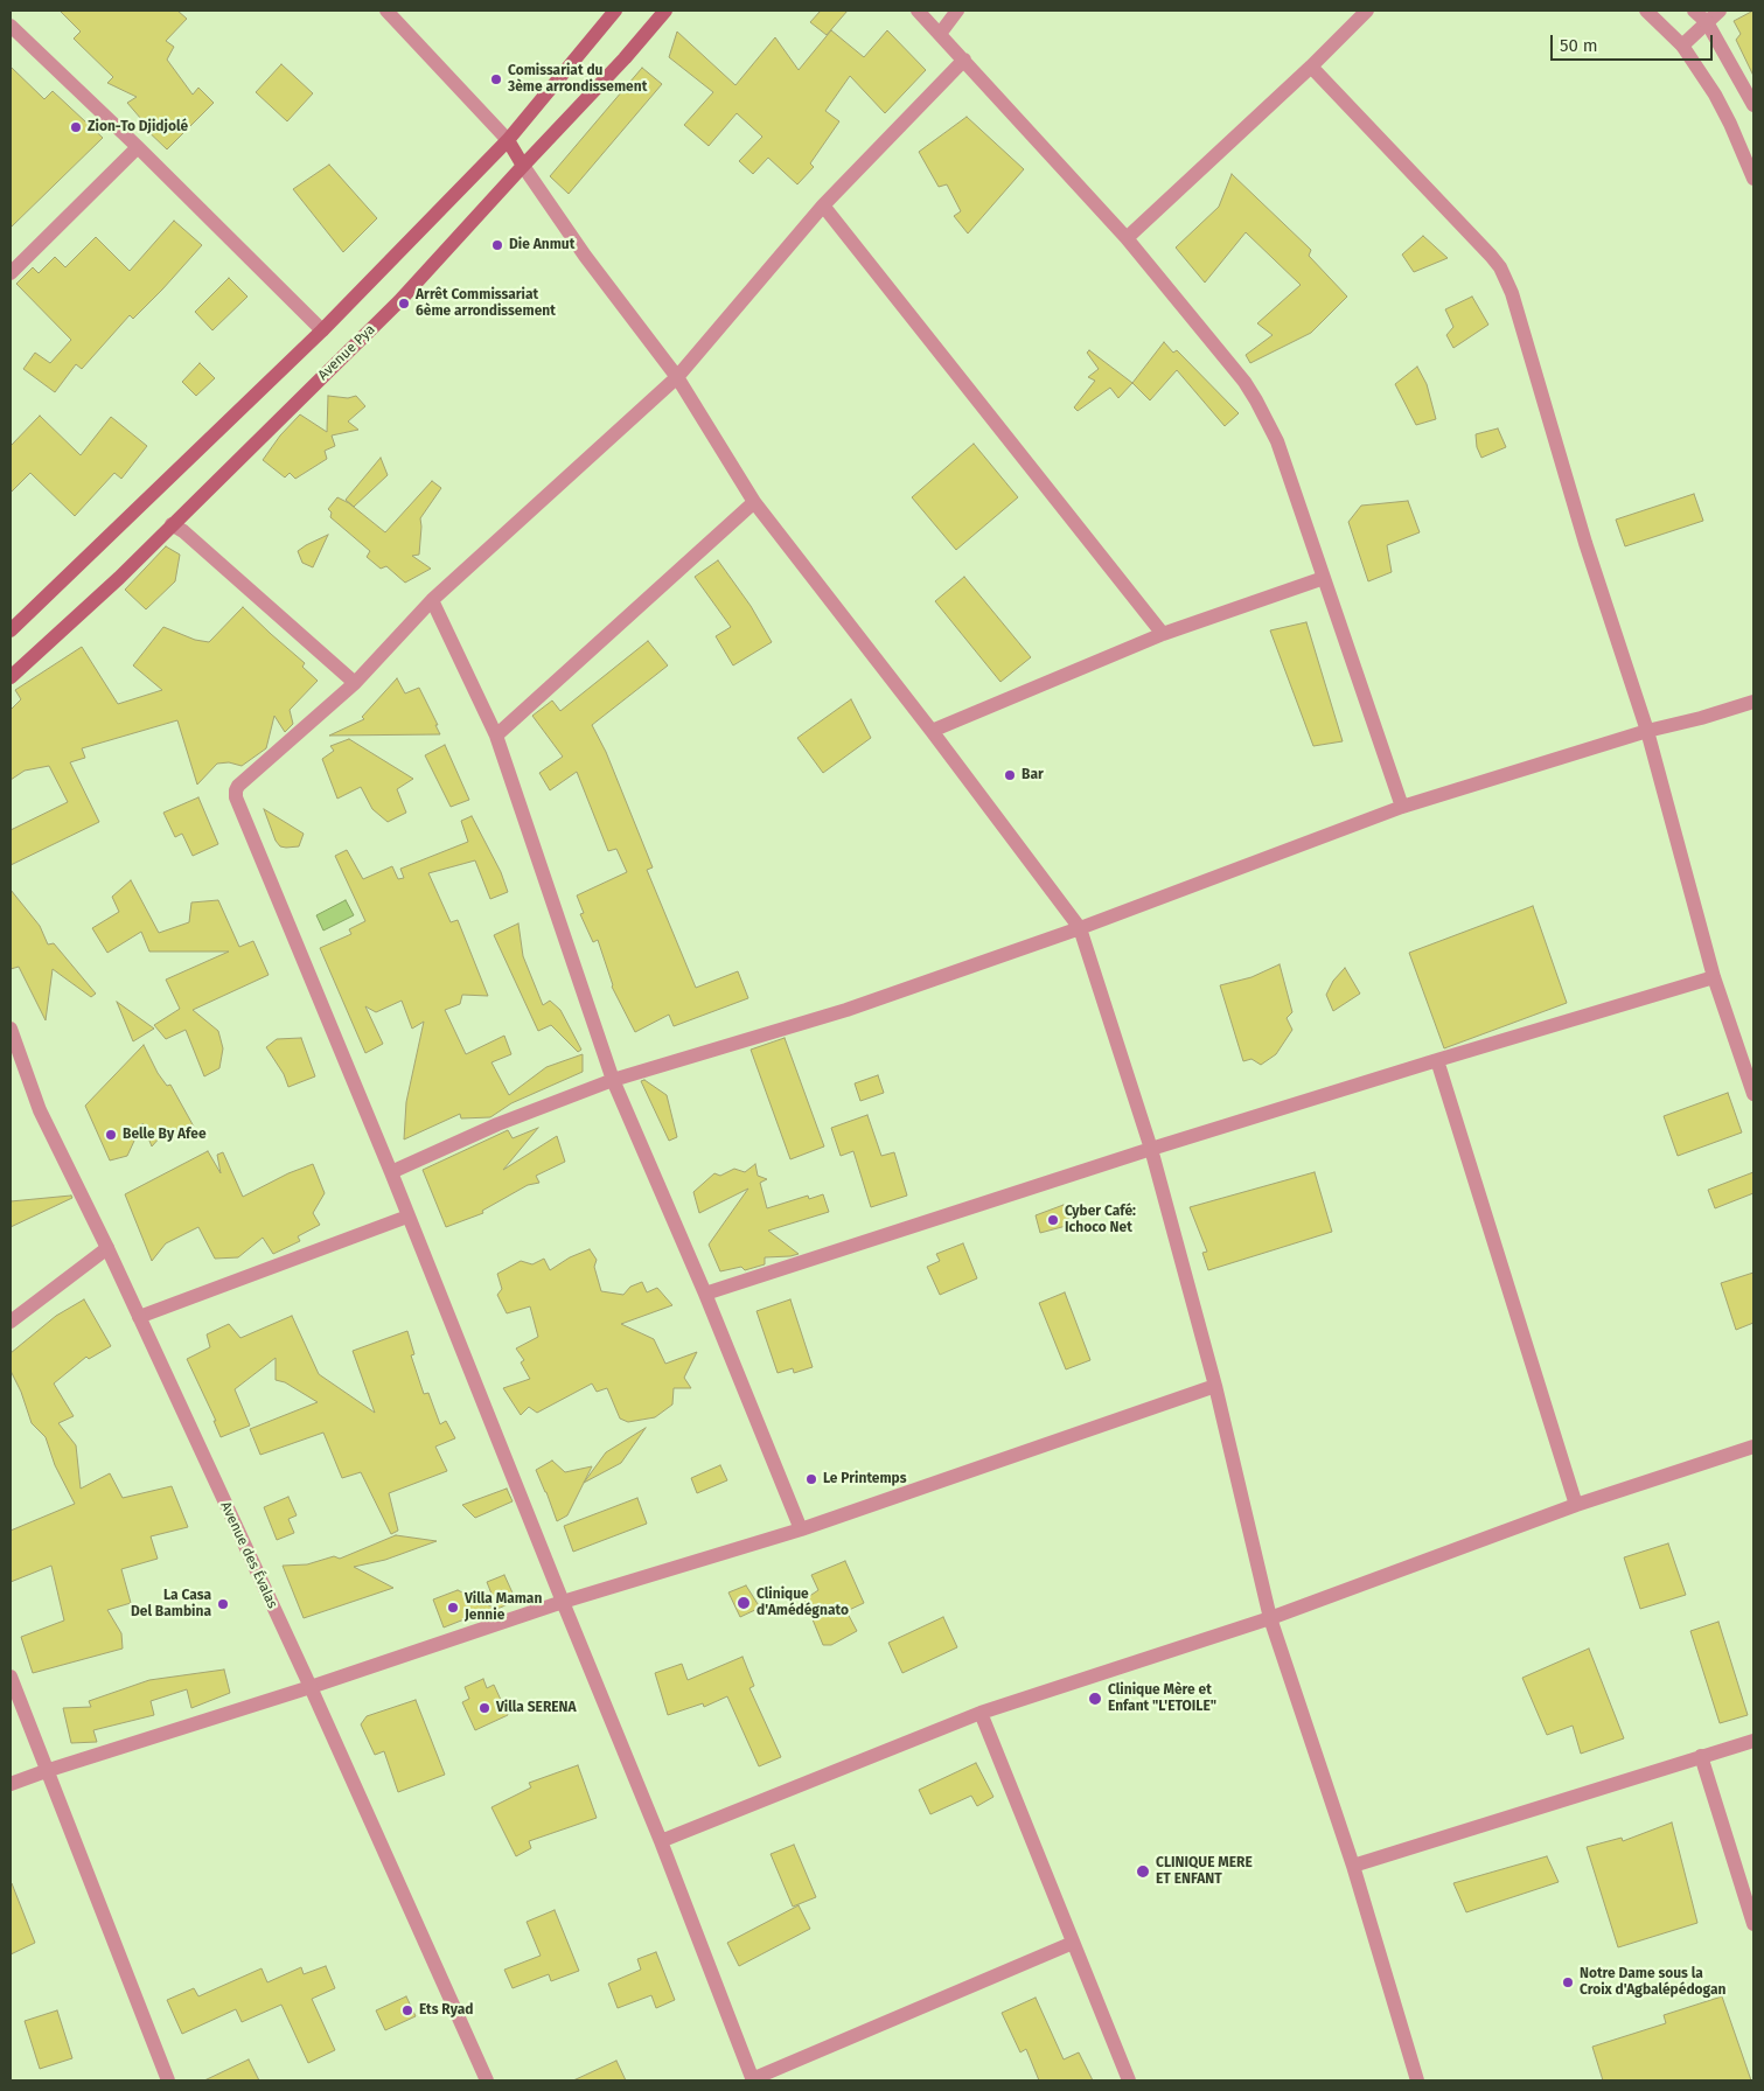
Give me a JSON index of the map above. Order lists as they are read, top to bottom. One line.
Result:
{"streets":{"main road":["Avenue Pya"],"street":["Avenue des Évalas"]},"places":["Comissariat du 3ème arrondissement","Zion-To Djidjolé","Die Anmut","Arrêt Commissariat 6ème arrondissement","Bar","Belle By Afee","Cyber Café: Ichoco Net","Le Printemps","Clinique d'Amédégnato","La Casa Del Bambina","Villa Maman Jennie","Clinique Mère et Enfant \"L'ETOILE\"","Villa SERENA","CLINIQUE MERE ET ENFANT","Notre Dame sous la Croix d'Agbalépédogan","Ets Ryad"],"scale_bar":"50 m"}
